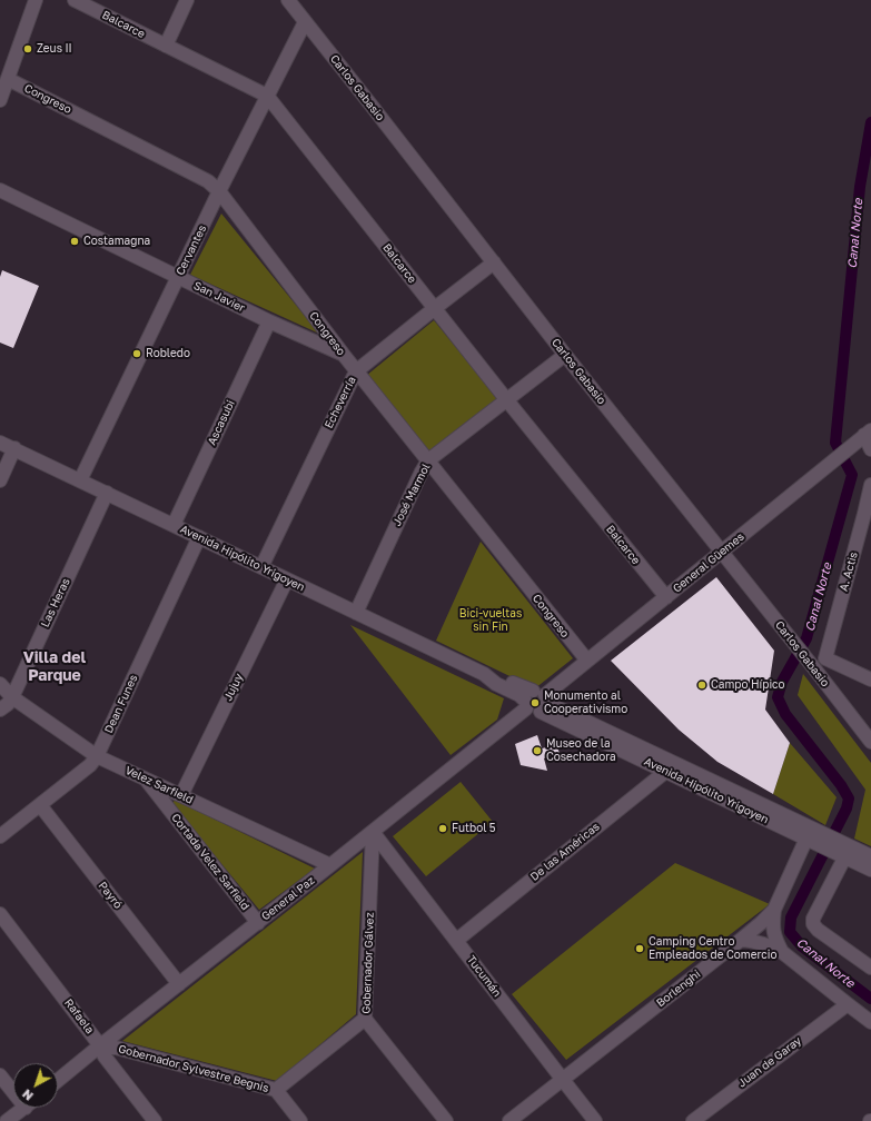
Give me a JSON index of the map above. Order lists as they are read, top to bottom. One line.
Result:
{"streets":{"street":["Balcarce","Carlos Gabasio","Congreso","Cervantes","San Javier","Echeverría","Ascasubi","José Marmol","Avenida Hipólito Yrigoyen","General Güemes","A. Actis","Las Heras","Jujuy","Dean Funes","Velez Sarfield","De las Américas","Cortada Velez Sarfield","Payró","General Paz","Gobernador Gálvez","Tucumán","Borlenghi","Rafaela","Juan de Garay","Gobernador Sylvestre Begnis"]},"crossings":[["Balcarce","Cervantes"],["Balcarce","Echeverría"],["Balcarce","José Marmol"],["Balcarce","General Güemes"],["Carlos Gabasio","Cervantes"],["Carlos Gabasio","Echeverría"],["Carlos Gabasio","José Marmol"],["Carlos Gabasio","General Güemes"],["Congreso","Cervantes"],["Congreso","San Javier"],["Congreso","Echeverría"],["Congreso","José Marmol"],["Congreso","General Güemes"],["Cervantes","San Javier"],["Cervantes","Avenida Hipólito Yrigoyen"],["San Javier","Ascasubi"],["Echeverría","Avenida Hipólito Yrigoyen"],["Ascasubi","Avenida Hipólito Yrigoyen"],["José Marmol","Avenida Hipólito Yrigoyen"],["Avenida Hipólito Yrigoyen","General Güemes"],["Avenida Hipólito Yrigoyen","Las Heras"],["Avenida Hipólito Yrigoyen","Jujuy"],["Avenida Hipólito Yrigoyen","Dean Funes"],["Avenida Hipólito Yrigoyen","De las Américas"],["Avenida Hipólito Yrigoyen","General Paz"],["Avenida Hipólito Yrigoyen","Borlenghi"],["General Güemes","General Paz"],["Las Heras","Velez Sarfield"],["Jujuy","Velez Sarfield"],["Dean Funes","Velez Sarfield"],["Dean Funes","Payró"],["Velez Sarfield","Cortada Velez Sarfield"],["Velez Sarfield","General Paz"],["De las Américas","Tucumán"],["Cortada Velez Sarfield","General Paz"],["Payró","General Paz"],["General Paz","Gobernador Gálvez"],["General Paz","Tucumán"],["General Paz","Rafaela"],["General Paz","Gobernador Sylvestre Begnis"],["Gobernador Gálvez","Tucumán"],["Tucumán","Borlenghi"],["Rafaela","Gobernador Sylvestre Begnis"]],"districts":["Villa del Parque"],"water":["Canal Norte"],"parks":["Bici-vueltas sin Fin"],"places":["Zeus II","Costamagna","Robledo","Campo Hípico","Monumento al Cooperativismo","Museo de la Cosechadora","Futbol 5","Camping Centro Empleados de Comercio"],"north":"bottom left"}
